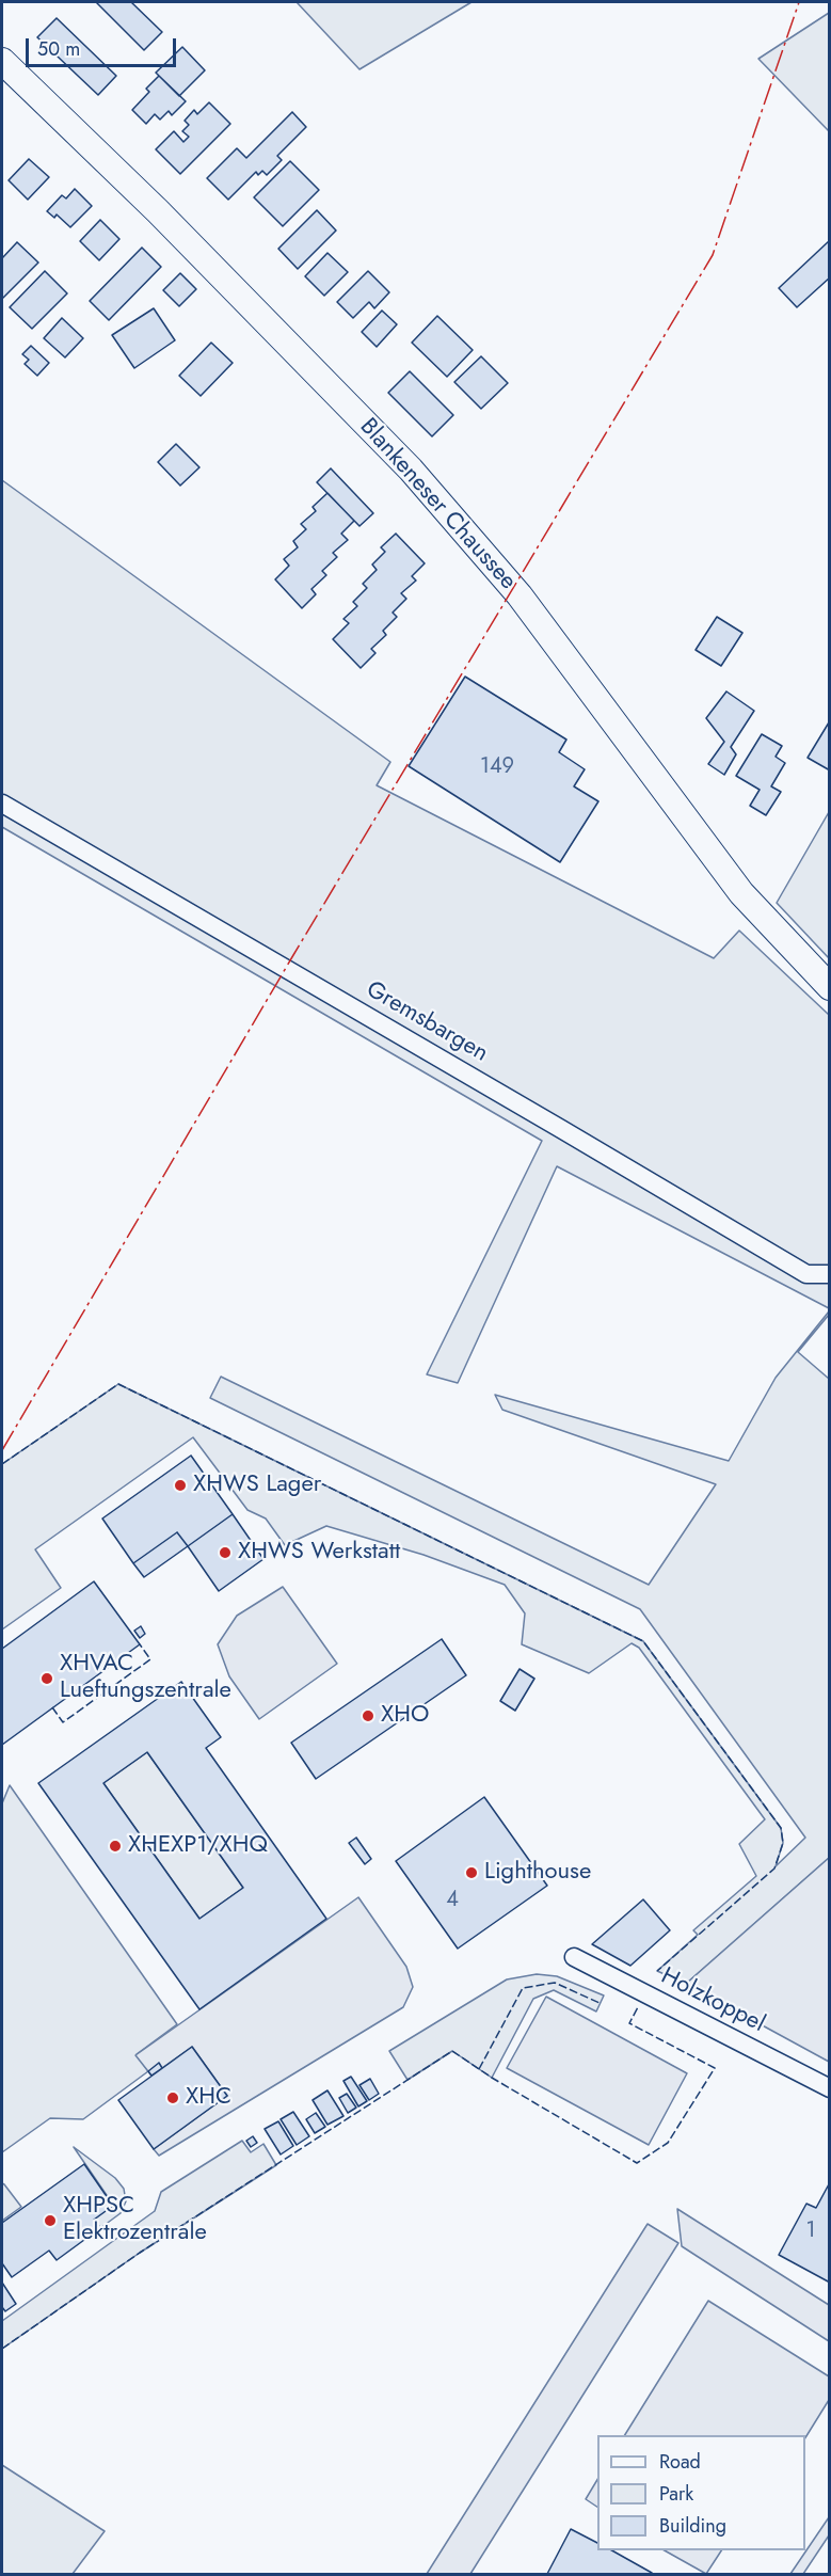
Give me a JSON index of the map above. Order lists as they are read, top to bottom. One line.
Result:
{"streets":{"main road":["Blankeneser Chaussee"],"street":["Gremsbargen","Holzkoppel"]},"places":["XHWS Lager","XHWS Werkstatt","XHVAC Lueftungszentrale","XHO","XHEXP1/XHQ","Lighthouse","XHC","XHPSC Elektrozentrale"],"house_numbers":["149","4","1"],"legend":["Road","Park","Building"],"scale_bar":"50 m"}
